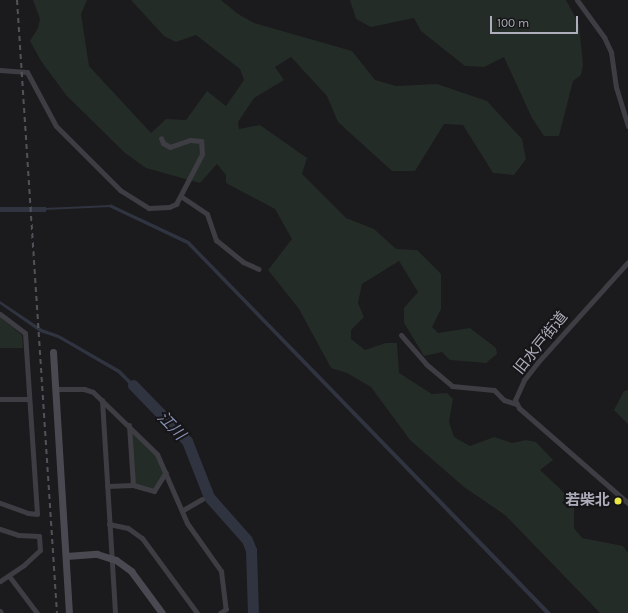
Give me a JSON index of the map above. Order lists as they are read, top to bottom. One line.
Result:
{"streets":{"street":["旧水戸街道"]},"water":["江川"],"places":["若柴北"],"scale_bar":"100 m"}
